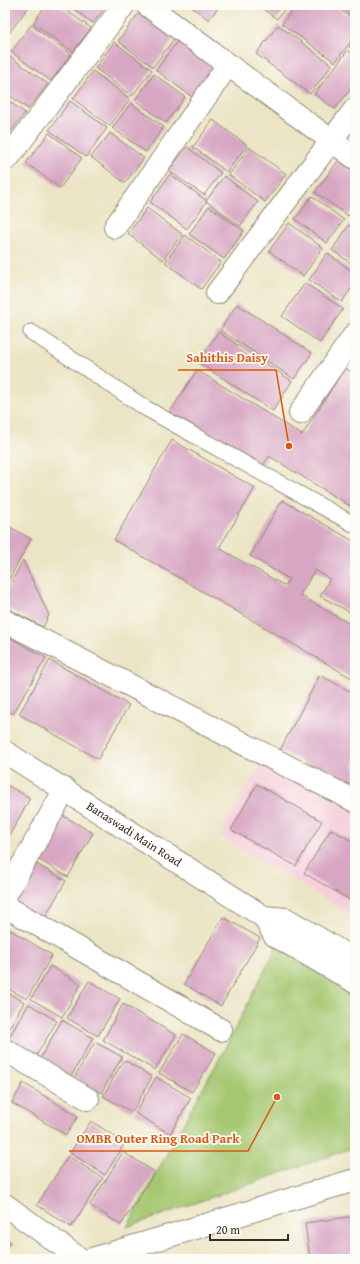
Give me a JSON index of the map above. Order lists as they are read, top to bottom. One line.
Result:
{"streets":{"street":["Banaswadi Main Road"]},"places":["Sahithis Daisy","OMBR Outer Ring Road Park"],"scale_bar":"20 m"}
